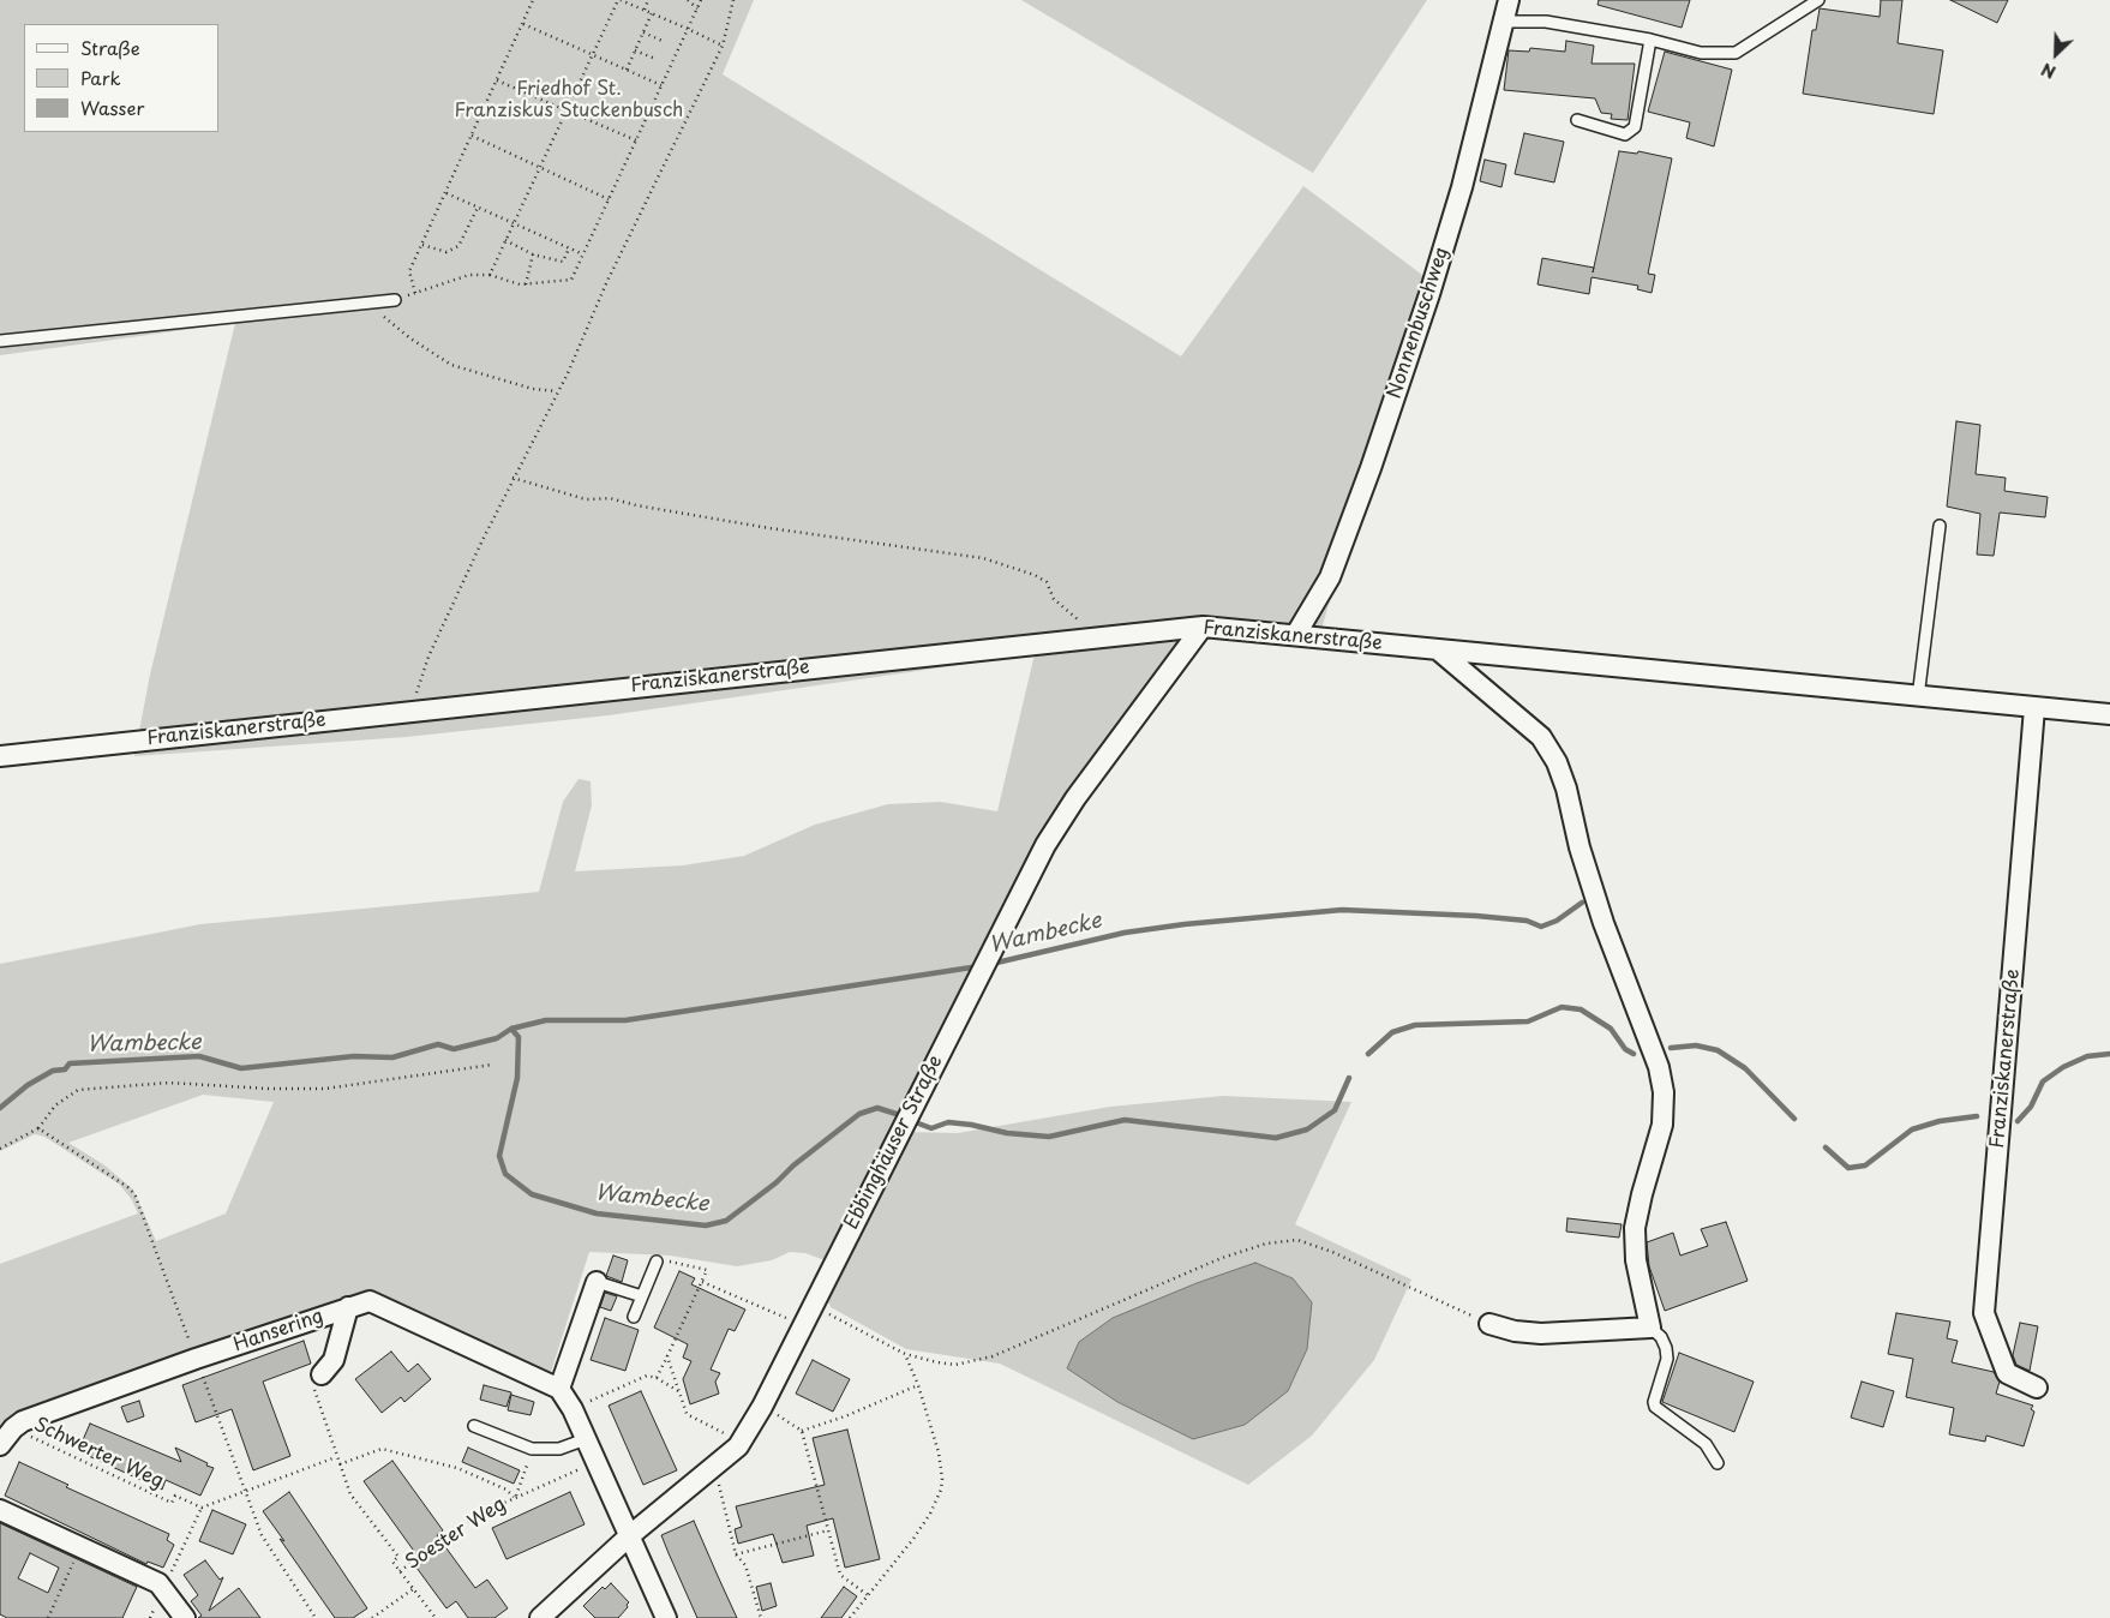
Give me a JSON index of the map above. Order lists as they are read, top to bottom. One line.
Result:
{"streets":{"street":["Nonnenbuschweg","Franziskanerstraße","Ebbinghäuser Straße","Hansering"],"path":["Schwerter Weg","Soester Weg"]},"crossings":[["Nonnenbuschweg","Franziskanerstraße"],["Franziskanerstraße","Ebbinghäuser Straße"],["Hansering","Schwerter Weg"]],"water":["Wambecke"],"parks":["Friedhof St. Franziskus Stuckenbusch"],"legend":["Straße","Park","Wasser"],"north":"bottom left"}
